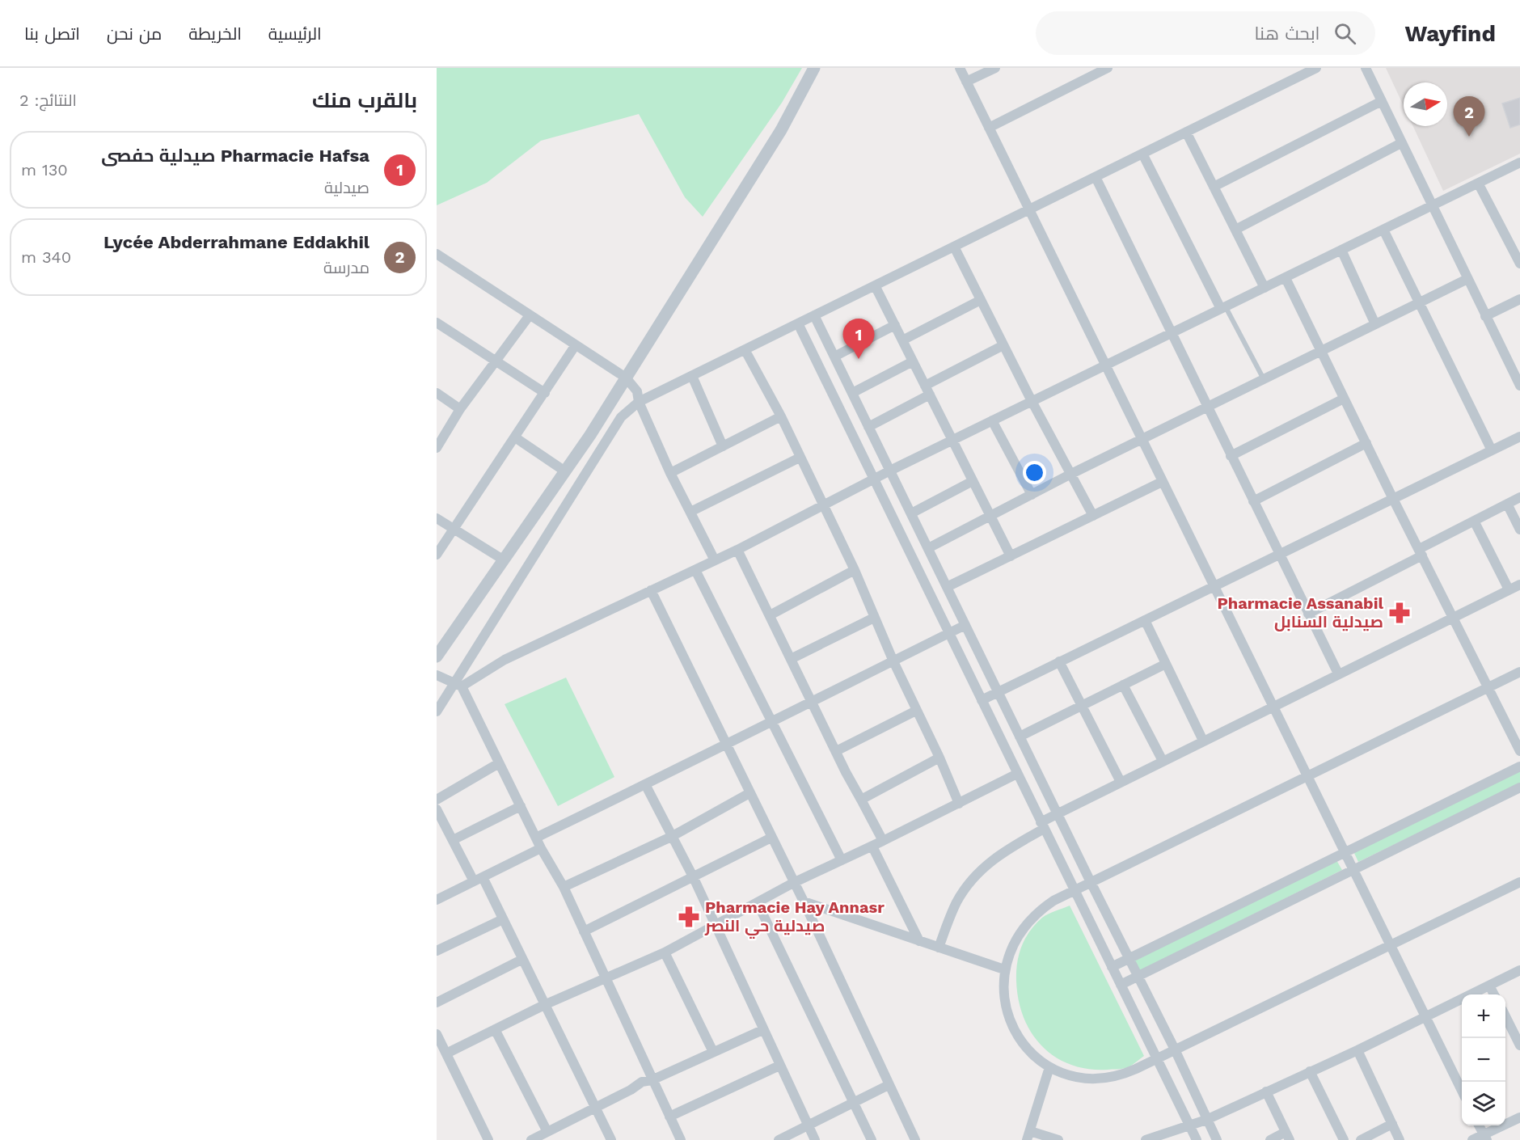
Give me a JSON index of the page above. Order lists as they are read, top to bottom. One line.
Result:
{"places":{"pharmacy":["Pharmacie Assanabil صيدلية السنابل","Pharmacie Hay Annasr صيدلية حي النصر"]},"north":"right","page":{"header":"Wayfind","search":"ابحث هنا","nav":["الرئيسية","الخريطة","من نحن","اتصل بنا"],"heading":["بالقرب منك","النتائج: 2"],"pins":["2","1"],"list":[{"mark":"1","name":"Pharmacie Hafsa صيدلية حفصى","note":"صيدلية","value":"130 m"},{"mark":"2","name":"Lycée Abderrahmane Eddakhil","note":"مدرسة","value":"340 m"}],"map_buttons":["+","−"]}}
